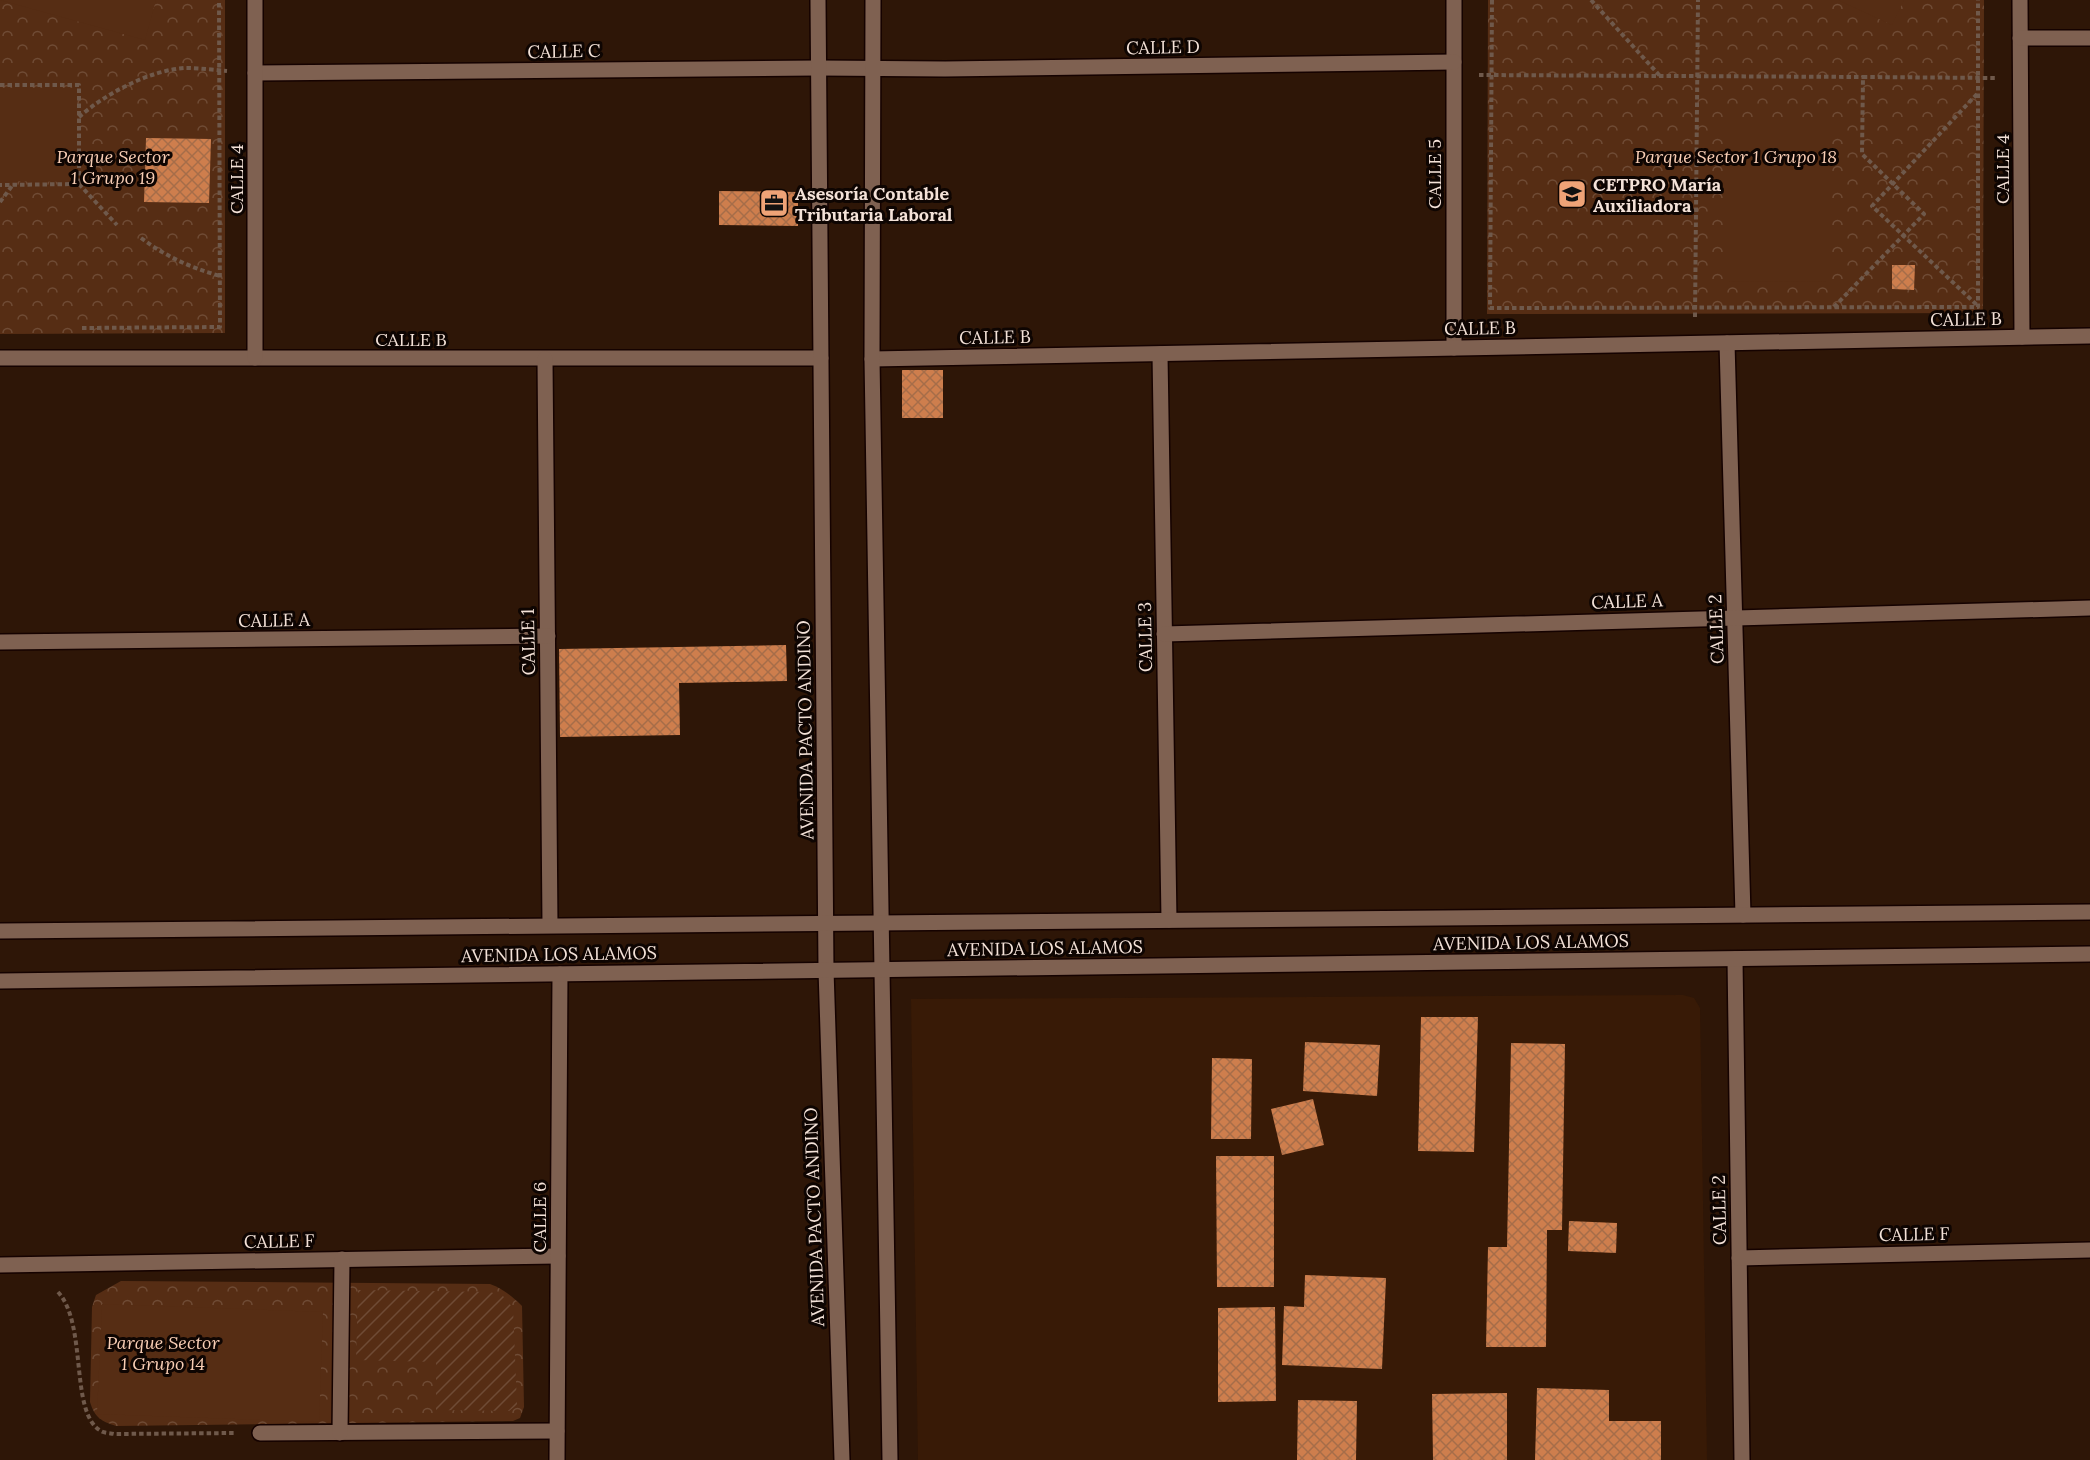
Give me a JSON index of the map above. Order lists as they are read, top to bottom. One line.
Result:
{"streets":{"street":["CALLE D","CALLE C","CALLE 4","CALLE 5","CALLE B","CALLE A","CALLE 2","CALLE 3","CALLE 1","AVENIDA PACTO ANDINO","AVENIDA LOS ALAMOS","CALLE 6","CALLE F"]},"crossings":[["CALLE D","CALLE C"],["CALLE D","CALLE 5"],["CALLE C","CALLE 4"],["CALLE C","AVENIDA PACTO ANDINO"],["CALLE 4","CALLE B"],["CALLE 5","CALLE B"],["CALLE B","CALLE 2"],["CALLE B","CALLE 3"],["CALLE B","CALLE 1"],["CALLE B","AVENIDA PACTO ANDINO"],["CALLE A","CALLE 2"],["CALLE A","CALLE 3"],["CALLE A","CALLE 1"],["CALLE 2","AVENIDA LOS ALAMOS"],["CALLE 2","CALLE F"],["CALLE 3","AVENIDA LOS ALAMOS"],["CALLE 1","AVENIDA LOS ALAMOS"],["AVENIDA PACTO ANDINO","AVENIDA LOS ALAMOS"],["AVENIDA LOS ALAMOS","CALLE 6"],["CALLE 6","CALLE F"]],"parks":["Parque Sector 1 Grupo 19","Parque Sector 1 Grupo 18","Parque Sector 1 Grupo 14"],"places":{"school or university":["CETPRO María Auxiliadora"],"office":["Asesoría Contable Tributaria Laboral"]}}
